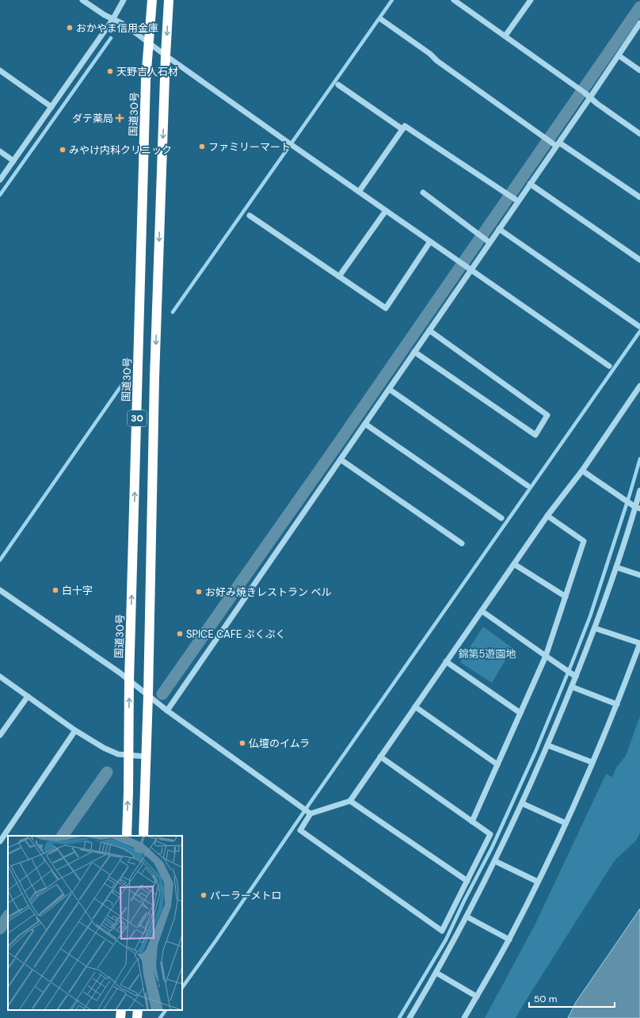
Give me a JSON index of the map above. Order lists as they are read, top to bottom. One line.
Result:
{"streets":{"highway":["国道30号","30"]},"parks":["錦第5遊園地"],"places":{"other":["おかやま信用金庫","天野吉人石材","ファミリーマート","みやけ内科クリニック","白十字","お好み焼きレストラン ベル","SPICE CAFE ぷくぷく","仏壇のイムラ","パーラーメトロ"],"health":["ダテ薬局"]},"scale_bar":"50 m"}
